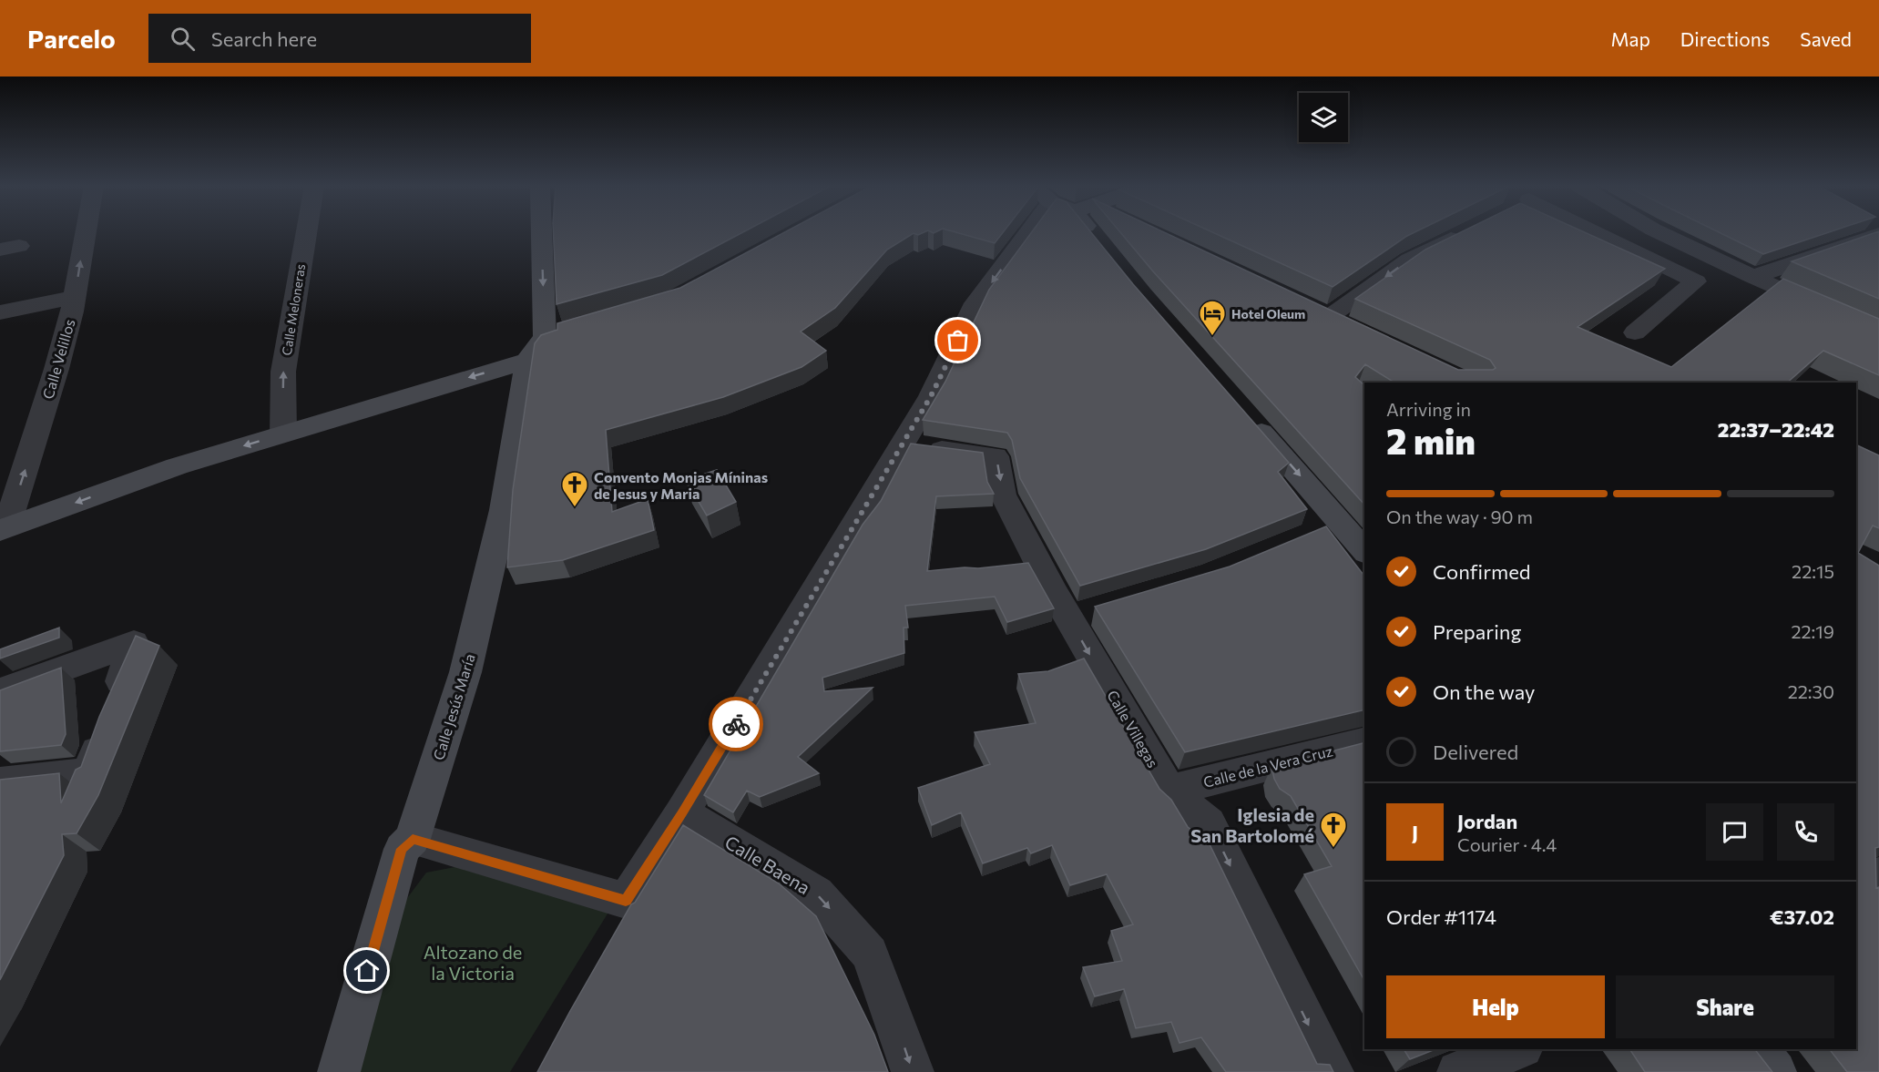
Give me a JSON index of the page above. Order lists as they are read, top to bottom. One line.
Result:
{"streets":{"street":["Calle Meloneras","Calle Velillos","Calle Jesús María","Calle Villegas","Calle de la Vera Cruz","Calle Baena"]},"crossings":[["Calle Villegas","Calle de la Vera Cruz"]],"one_way":["Calle Meloneras","Calle Velillos","Calle Villegas","Calle Baena"],"parks":["Altozano de la Victoria"],"places":{"hotel":["Hotel Oleum"],"church":["Convento Monjas Míninas de Jesus y Maria","Iglesia de San Bartolomé"]},"page":{"header":"Parcelo","search":"Search here","nav":["Map","Directions","Saved"],"heading":["2 min","Arriving in","22:37–22:42"],"panel":["Jordan","Courier · 4.4","Order #1174","€37.02"],"bar":"On the way · 90 m","list":[["Confirmed","22:15"],["Preparing","22:19"],["On the way","22:30"],"Delivered"],"round":"J","buttons":["Help","Share"]}}
